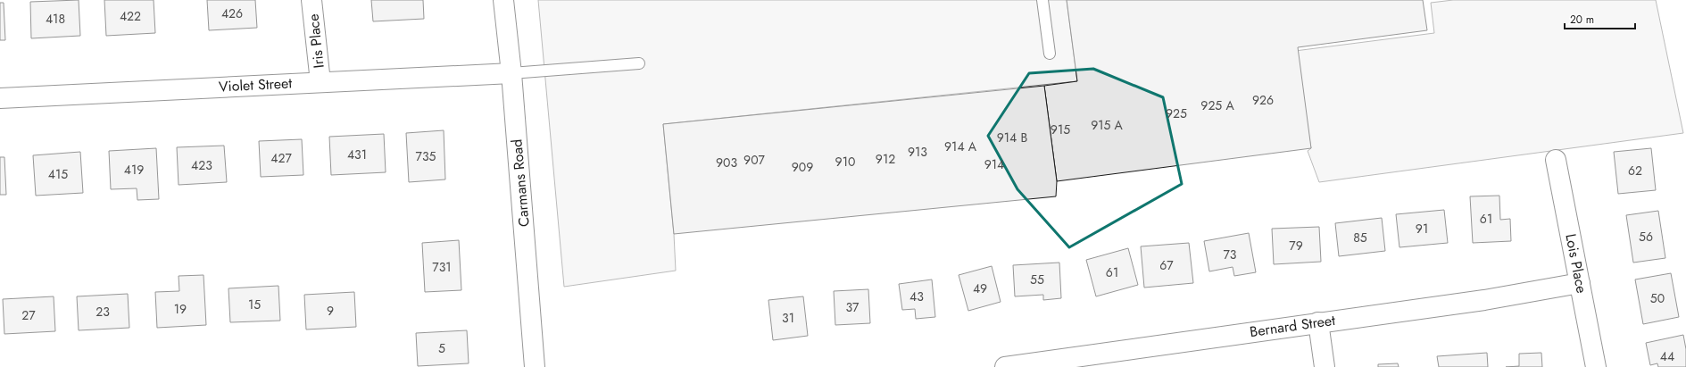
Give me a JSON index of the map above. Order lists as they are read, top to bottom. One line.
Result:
{"streets":{"street":["Iris Place","Violet Street","Carmans Road","Lois Place","Bernard Street"]},"crossings":[["Iris Place","Violet Street"],["Violet Street","Carmans Road"],["Lois Place","Bernard Street"]],"house_numbers":["426","422","418","926","925 A","925","915 A","915","914 B","914 A","913","431","735","427","912","907","910","903","914","423","909","419","62","415","61","91","56","85","79","73","67","731","61","55","49","43","50","15","37","19","9","23","27","31","5","44"],"scale_bar":"20 m"}
